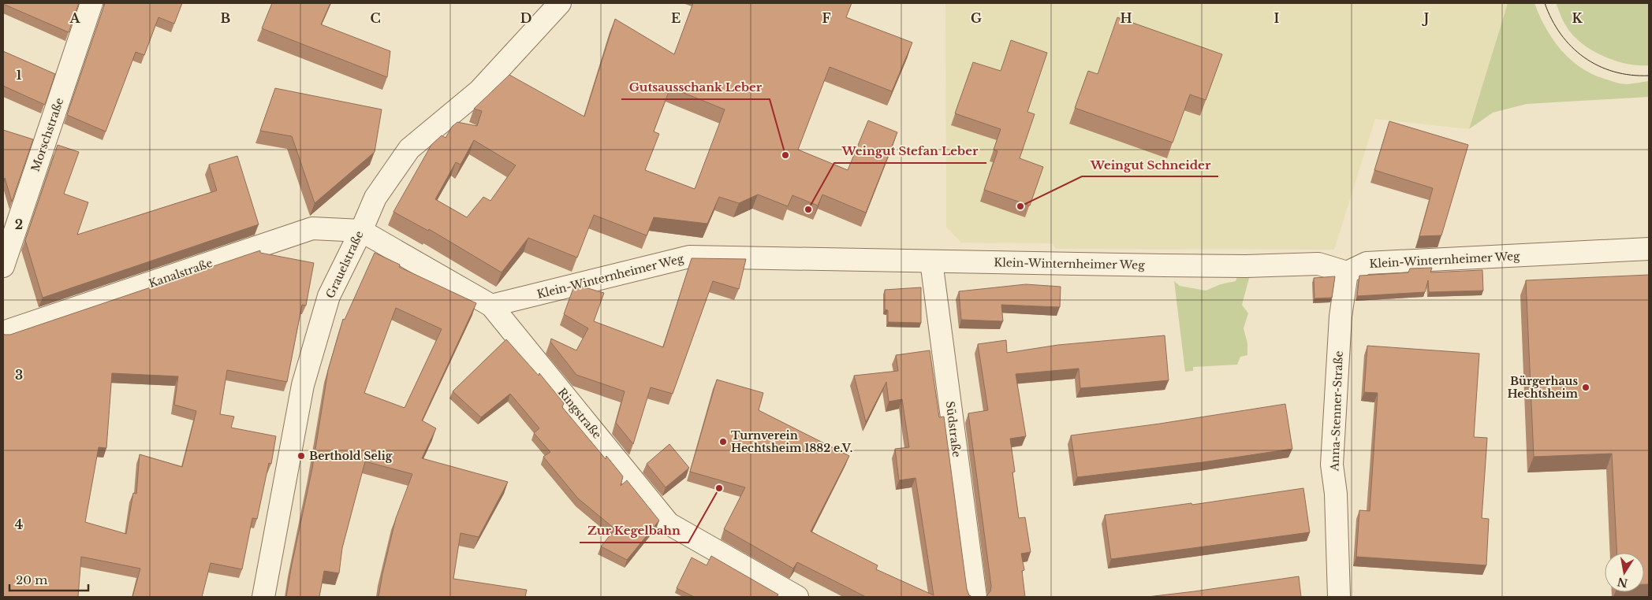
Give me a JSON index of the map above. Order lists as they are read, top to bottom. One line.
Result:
{"streets":{"street":["Morschstraße","Klein-Winternheimer Weg","Grauelstraße","Kanalstraße","Anna-Stenner-Straße","Ringstraße","Südstraße"]},"crossings":[["Klein-Winternheimer Weg","Anna-Stenner-Straße"],["Klein-Winternheimer Weg","Ringstraße"],["Klein-Winternheimer Weg","Südstraße"],["Grauelstraße","Kanalstraße"],["Grauelstraße","Ringstraße"],["Kanalstraße","Ringstraße"]],"places":["Gutsausschank Leber","Weingut Schneider","Weingut Stefan Leber","Bürgerhaus Hechtsheim","Turnverein Hechtsheim 1882 e.V.","Berthold Selig","Zur Kegelbahn"],"scale_bar":"20 m","north":"bottom","grid":{"columns":["A","B","C","D","E","F","G","H","I","J","K"],"rows":["1","2","3","4"]}}
